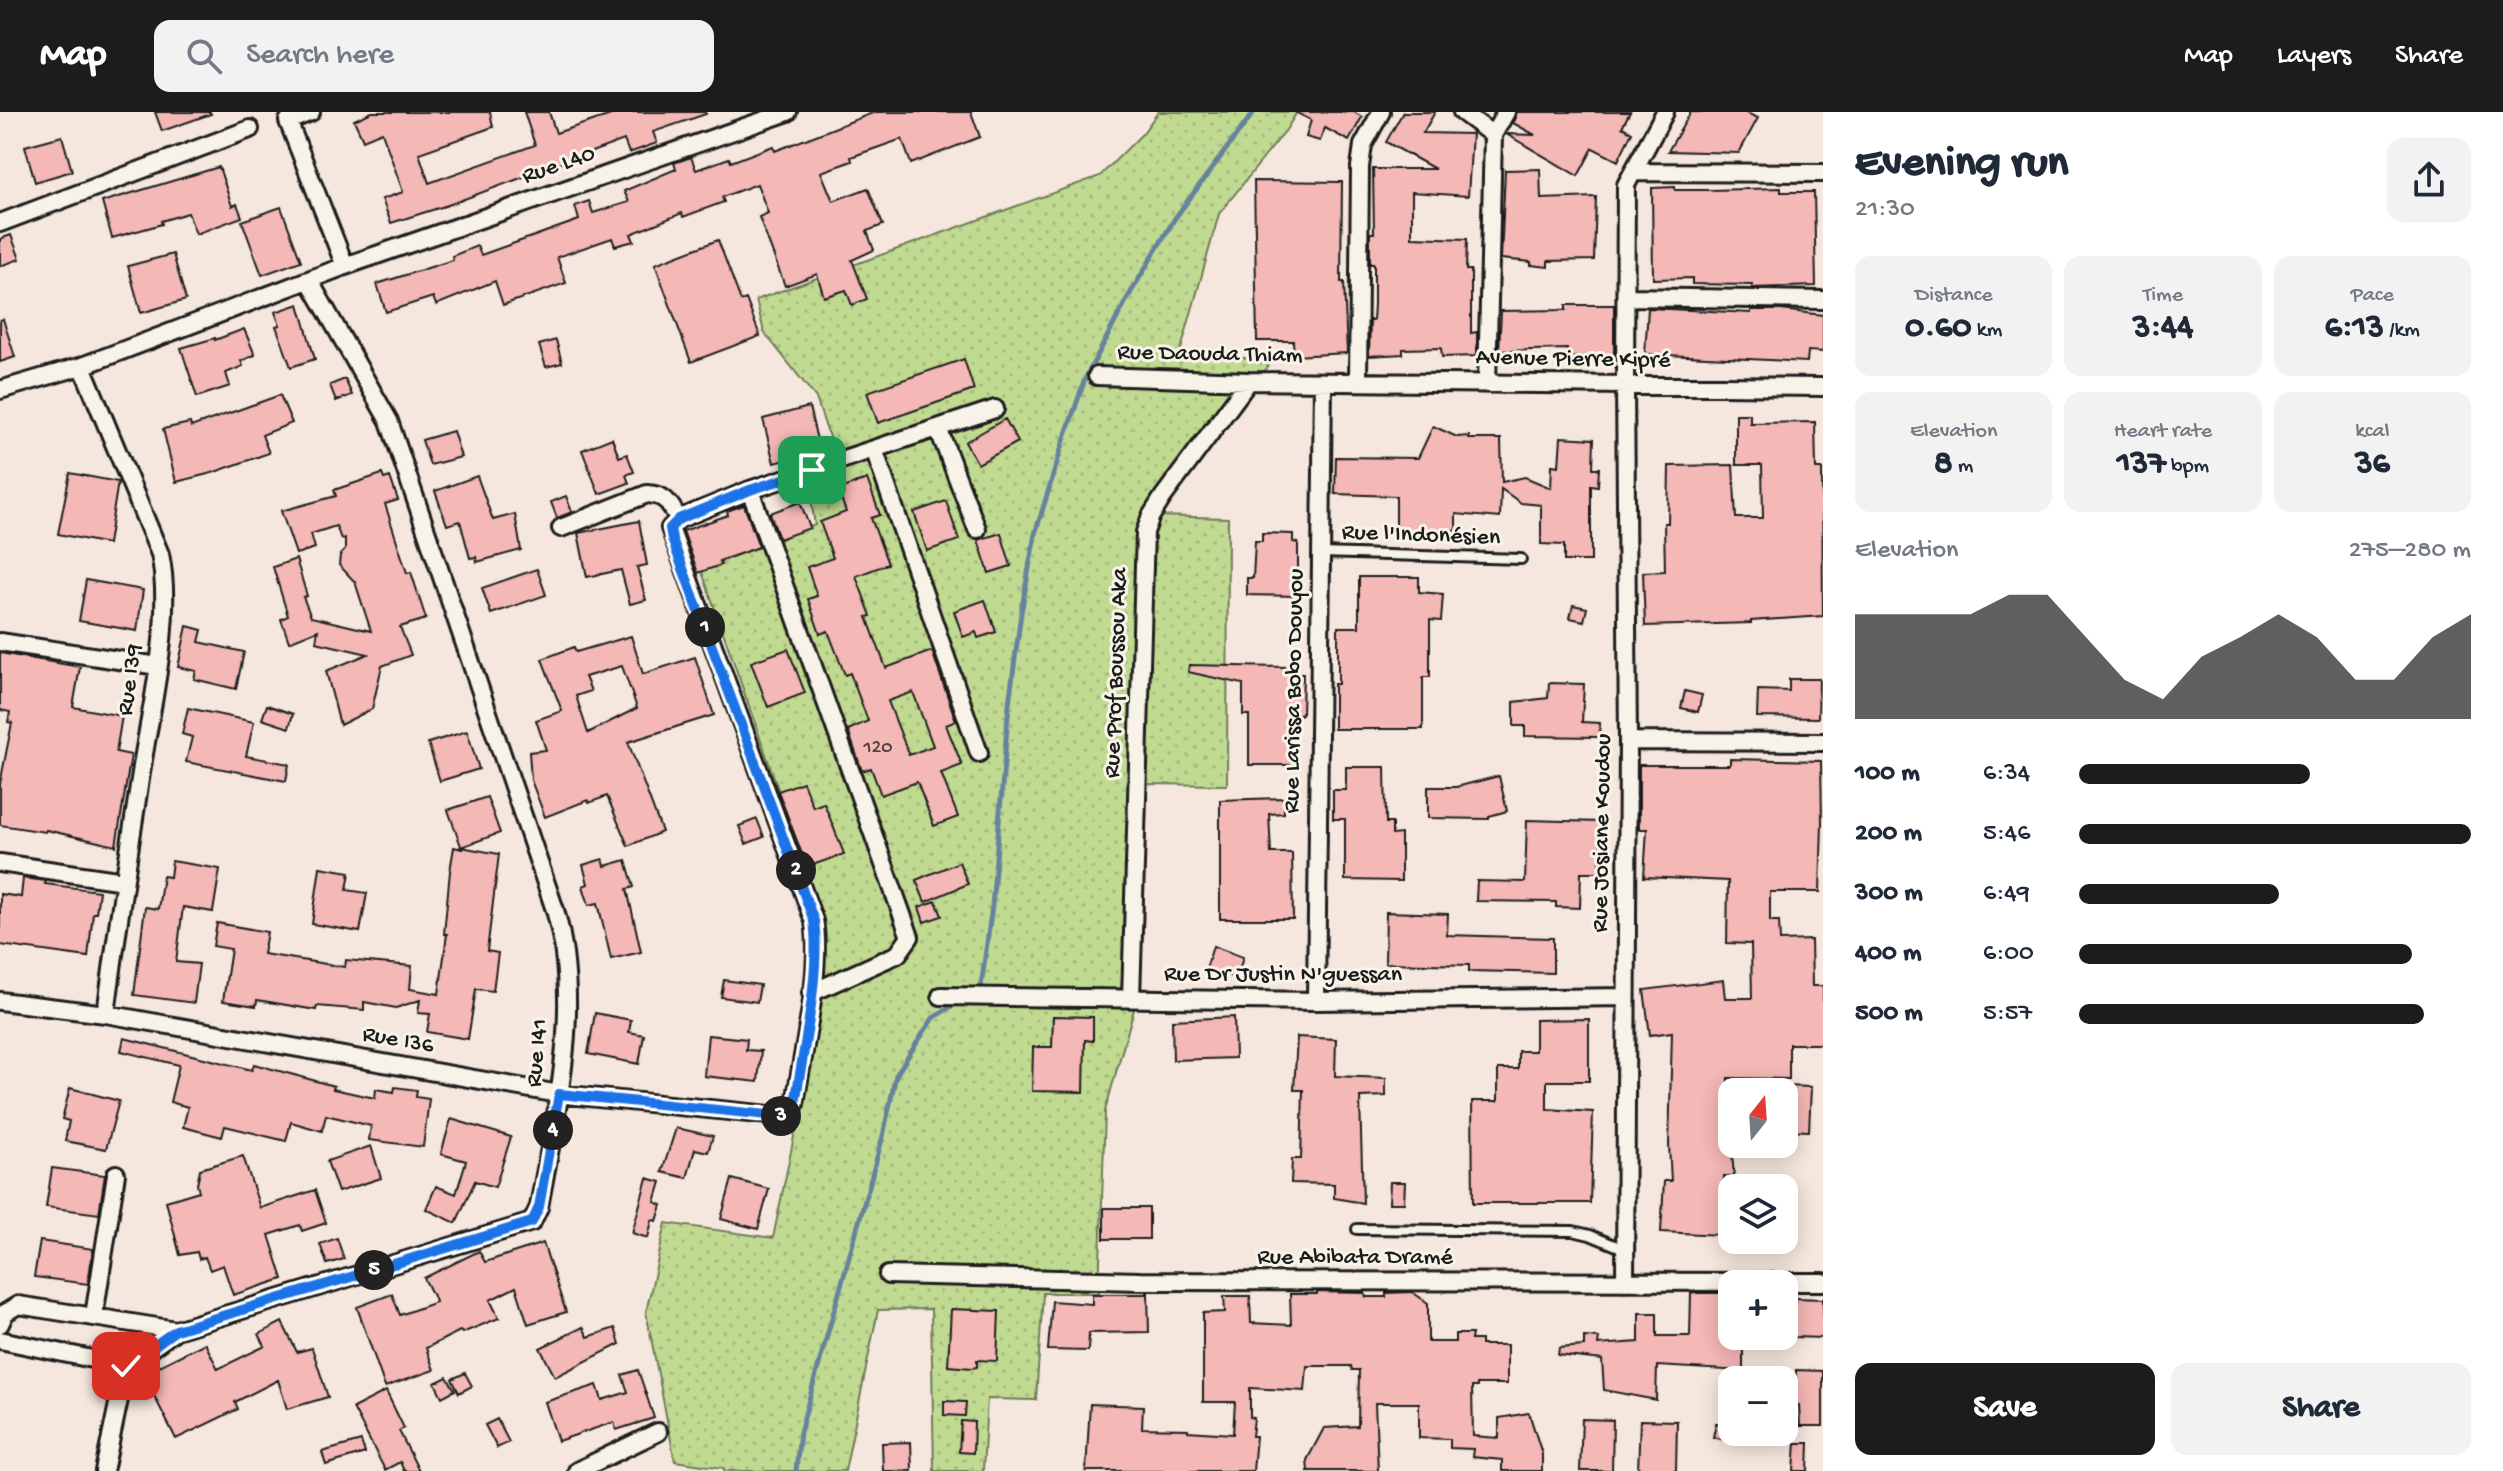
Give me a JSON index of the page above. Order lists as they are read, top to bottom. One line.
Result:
{"streets":{"street":["Rue L40","Rue Daouda Thiam","Avenue Pierre Kipré","Rue Prof Boussou Aka","Rue I39","Rue Larissa Bobo Douyou","Rue Josiane Koudou","Rue Dr Justin N'guessan","Rue I36","Rue I41","Rue Abibata Dramé"],"lane":["Rue l'Indonésien"]},"crossings":[["Rue L40","Rue I39"],["Rue L40","Rue I41"],["Rue Daouda Thiam","Avenue Pierre Kipré"],["Rue Daouda Thiam","Rue Prof Boussou Aka"],["Rue Daouda Thiam","Rue Larissa Bobo Douyou"],["Avenue Pierre Kipré","Rue Larissa Bobo Douyou"],["Avenue Pierre Kipré","Rue Josiane Koudou"],["Rue l'Indonésien","Rue Larissa Bobo Douyou"],["Rue Prof Boussou Aka","Rue Dr Justin N'guessan"],["Rue I39","Rue I36"],["Rue Larissa Bobo Douyou","Rue Dr Justin N'guessan"],["Rue Josiane Koudou","Rue Dr Justin N'guessan"],["Rue Josiane Koudou","Rue Abibata Dramé"],["Rue I36","Rue I41"]],"house_numbers":["120"],"north":"top","page":{"header":"Map","search":"Search here","nav":["Map","Layers","Share"],"heading":["Evening run","21:30"],"stats":[["Distance","0.60 km"],["Time","3:44"],["Pace","6:13 /km"],["Elevation","8 m"],["Heart rate","137 bpm"],["kcal","36"]],"chart":["Elevation","275–280 m"],"pins":["1","2","3","4","5"],"list":[{"name":"100 m","note":"6:34"},{"name":"200 m","note":"5:46"},{"name":"300 m","note":"6:49"},{"name":"400 m","note":"6:00"},{"name":"500 m","note":"5:57"}],"map_buttons":["+","−"],"buttons":["Save","Share"]}}
